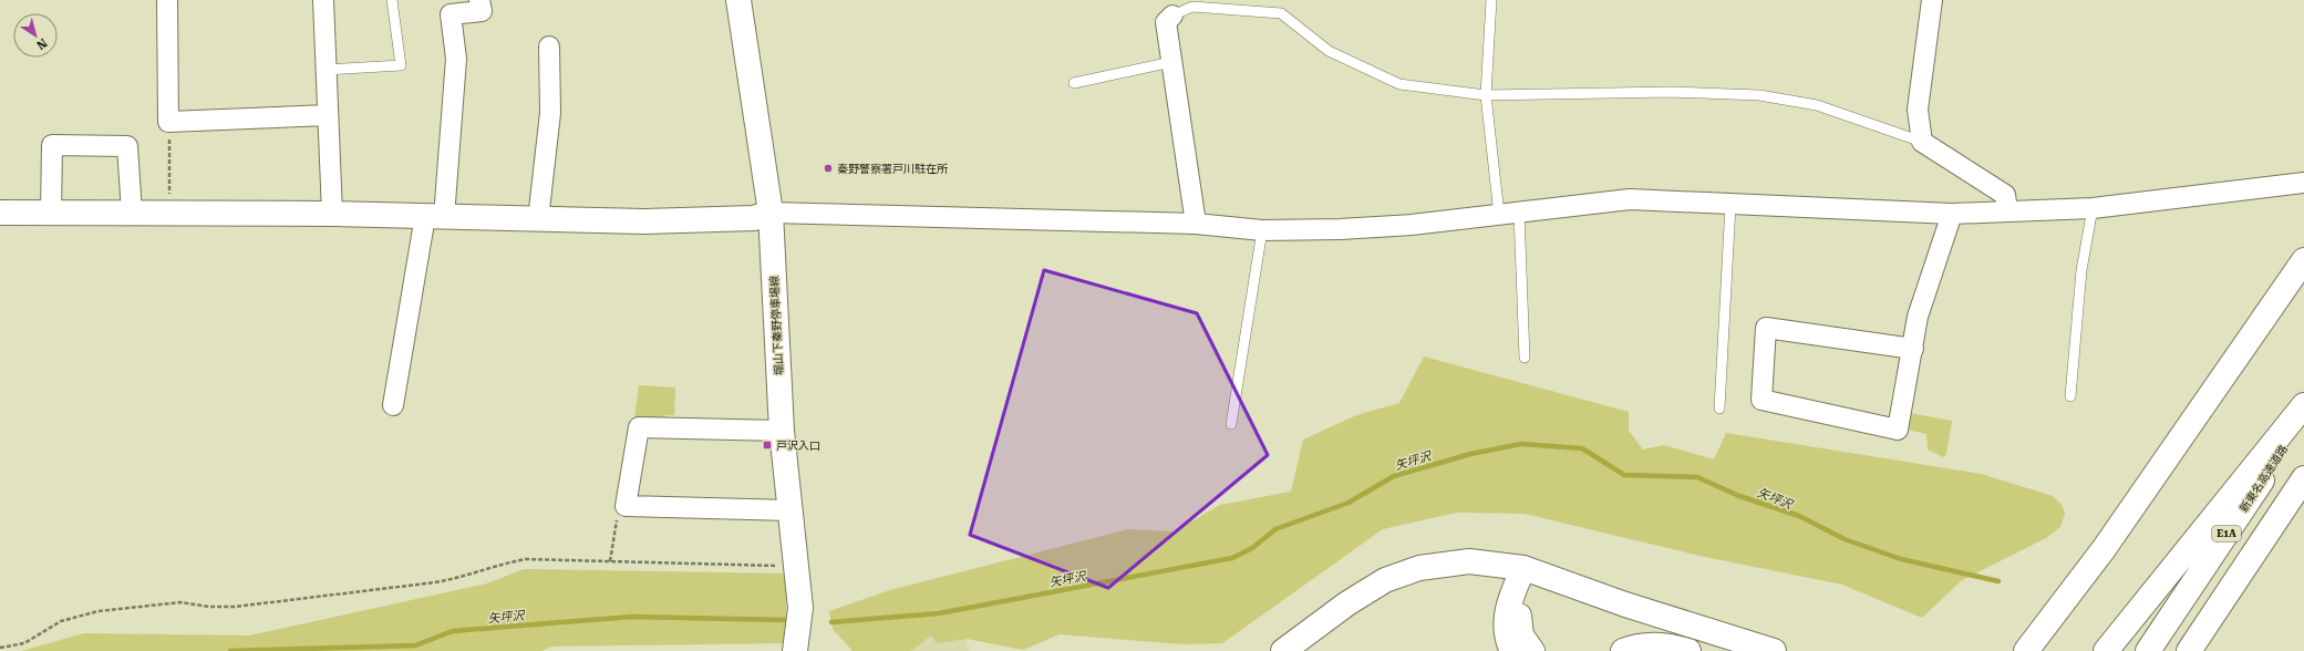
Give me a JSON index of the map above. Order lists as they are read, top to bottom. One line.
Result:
{"streets":{"main road":["堀山下秦野停車場線","新東名高速道路","E1A"]},"water":["矢坪沢"],"places":{"other":["秦野警察署戸川駐在所"],"transit":["戸沢入口"]},"north":"bottom right"}
